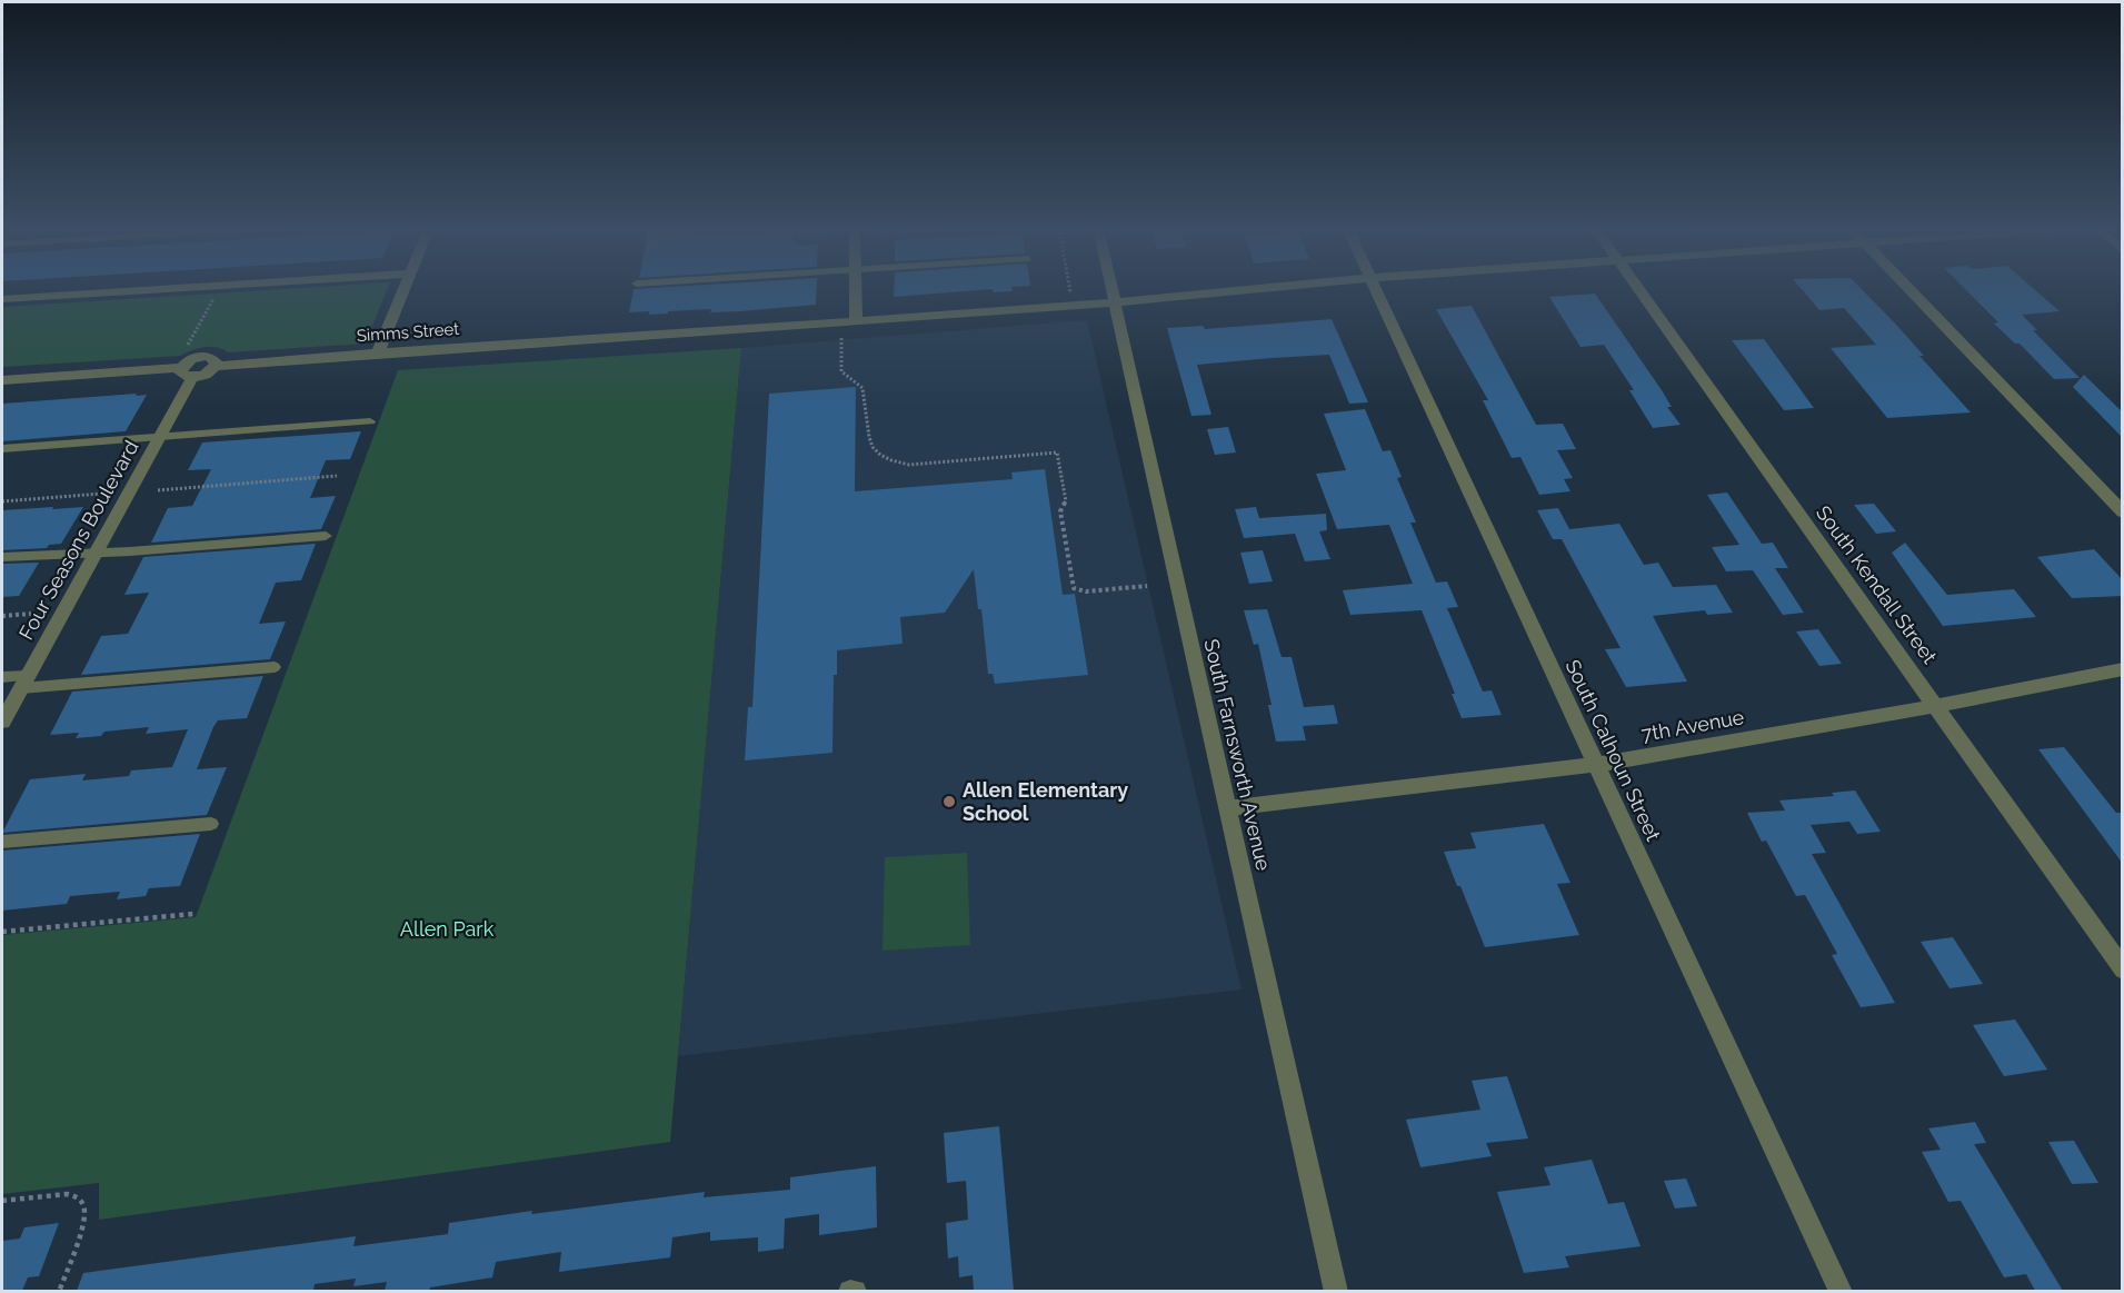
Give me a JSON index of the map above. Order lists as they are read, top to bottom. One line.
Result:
{"streets":{"street":["Simms Street","Four Seasons Boulevard","South Kendall Street","7th Avenue","South Calhoun Street","South Farnsworth Avenue"]},"crossings":[["Simms Street","Four Seasons Boulevard"],["Simms Street","South Farnsworth Avenue"],["South Kendall Street","7th Avenue"],["7th Avenue","South Calhoun Street"],["7th Avenue","South Farnsworth Avenue"]],"parks":["Allen Park"],"places":["Allen Elementary School"]}
